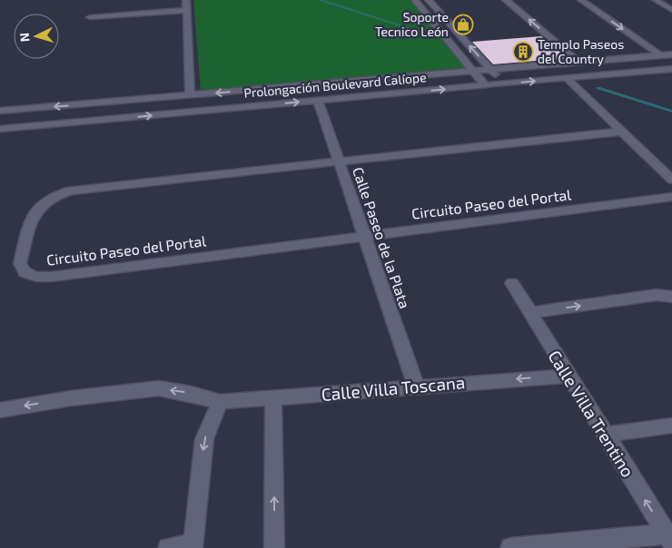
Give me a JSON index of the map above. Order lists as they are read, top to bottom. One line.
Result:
{"streets":{"street":["Prolongación Boulevard Calíope","Circuito Paseo del Portal","Calle Paseo de la Plata","Calle Villa Toscana","Calle Villa Trentino"]},"crossings":[["Prolongación Boulevard Calíope","Calle Paseo de la Plata"],["Circuito Paseo del Portal","Calle Paseo de la Plata"],["Calle Paseo de la Plata","Calle Villa Toscana"],["Calle Villa Toscana","Calle Villa Trentino"]],"one_way":["Calle Villa Toscana","Calle Villa Trentino"],"places":{"shop":["Soporte Tecnico León"],"building":["Templo Paseos del Country"]},"north":"left"}
